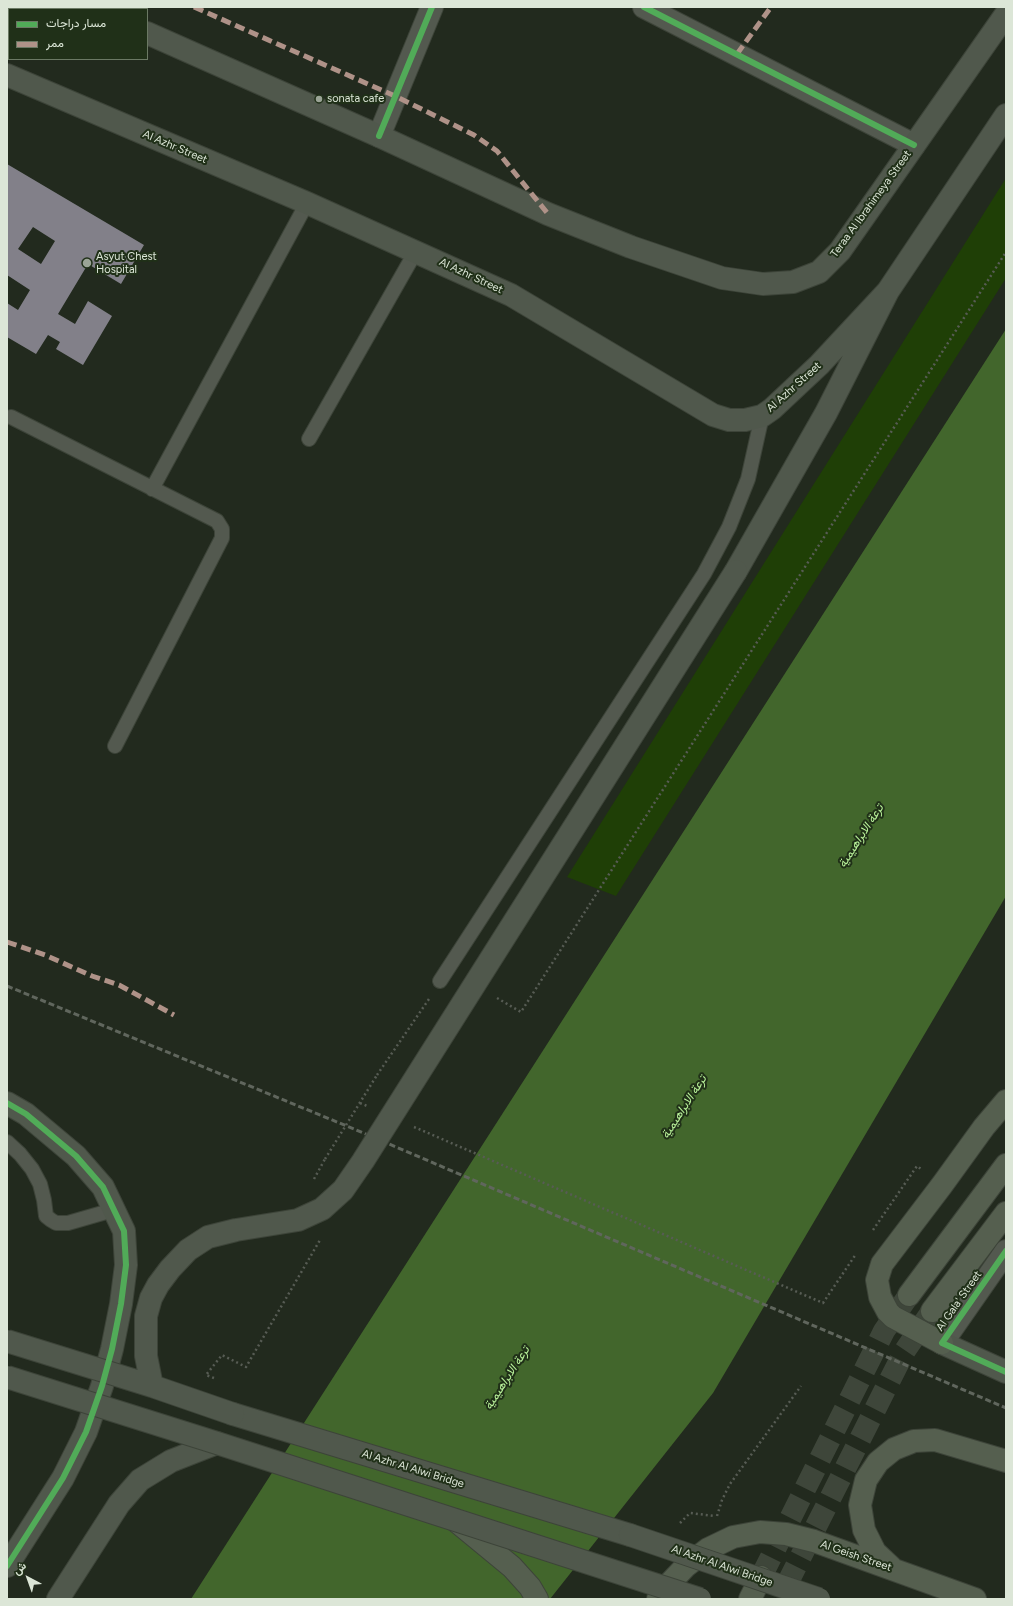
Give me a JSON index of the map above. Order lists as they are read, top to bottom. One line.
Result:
{"streets":{"main road":["Al Azhr Street","Teraa Al Ibrahimeya Street","Al Gala' Street","Al Azhr Al Alwi Bridge","Al Geish Street"]},"water":["ترعة الابراهيمية"],"places":["sonata cafe","Asyut Chest Hospital"],"legend":["مسار دراجات","ممر"],"north":"top left"}
